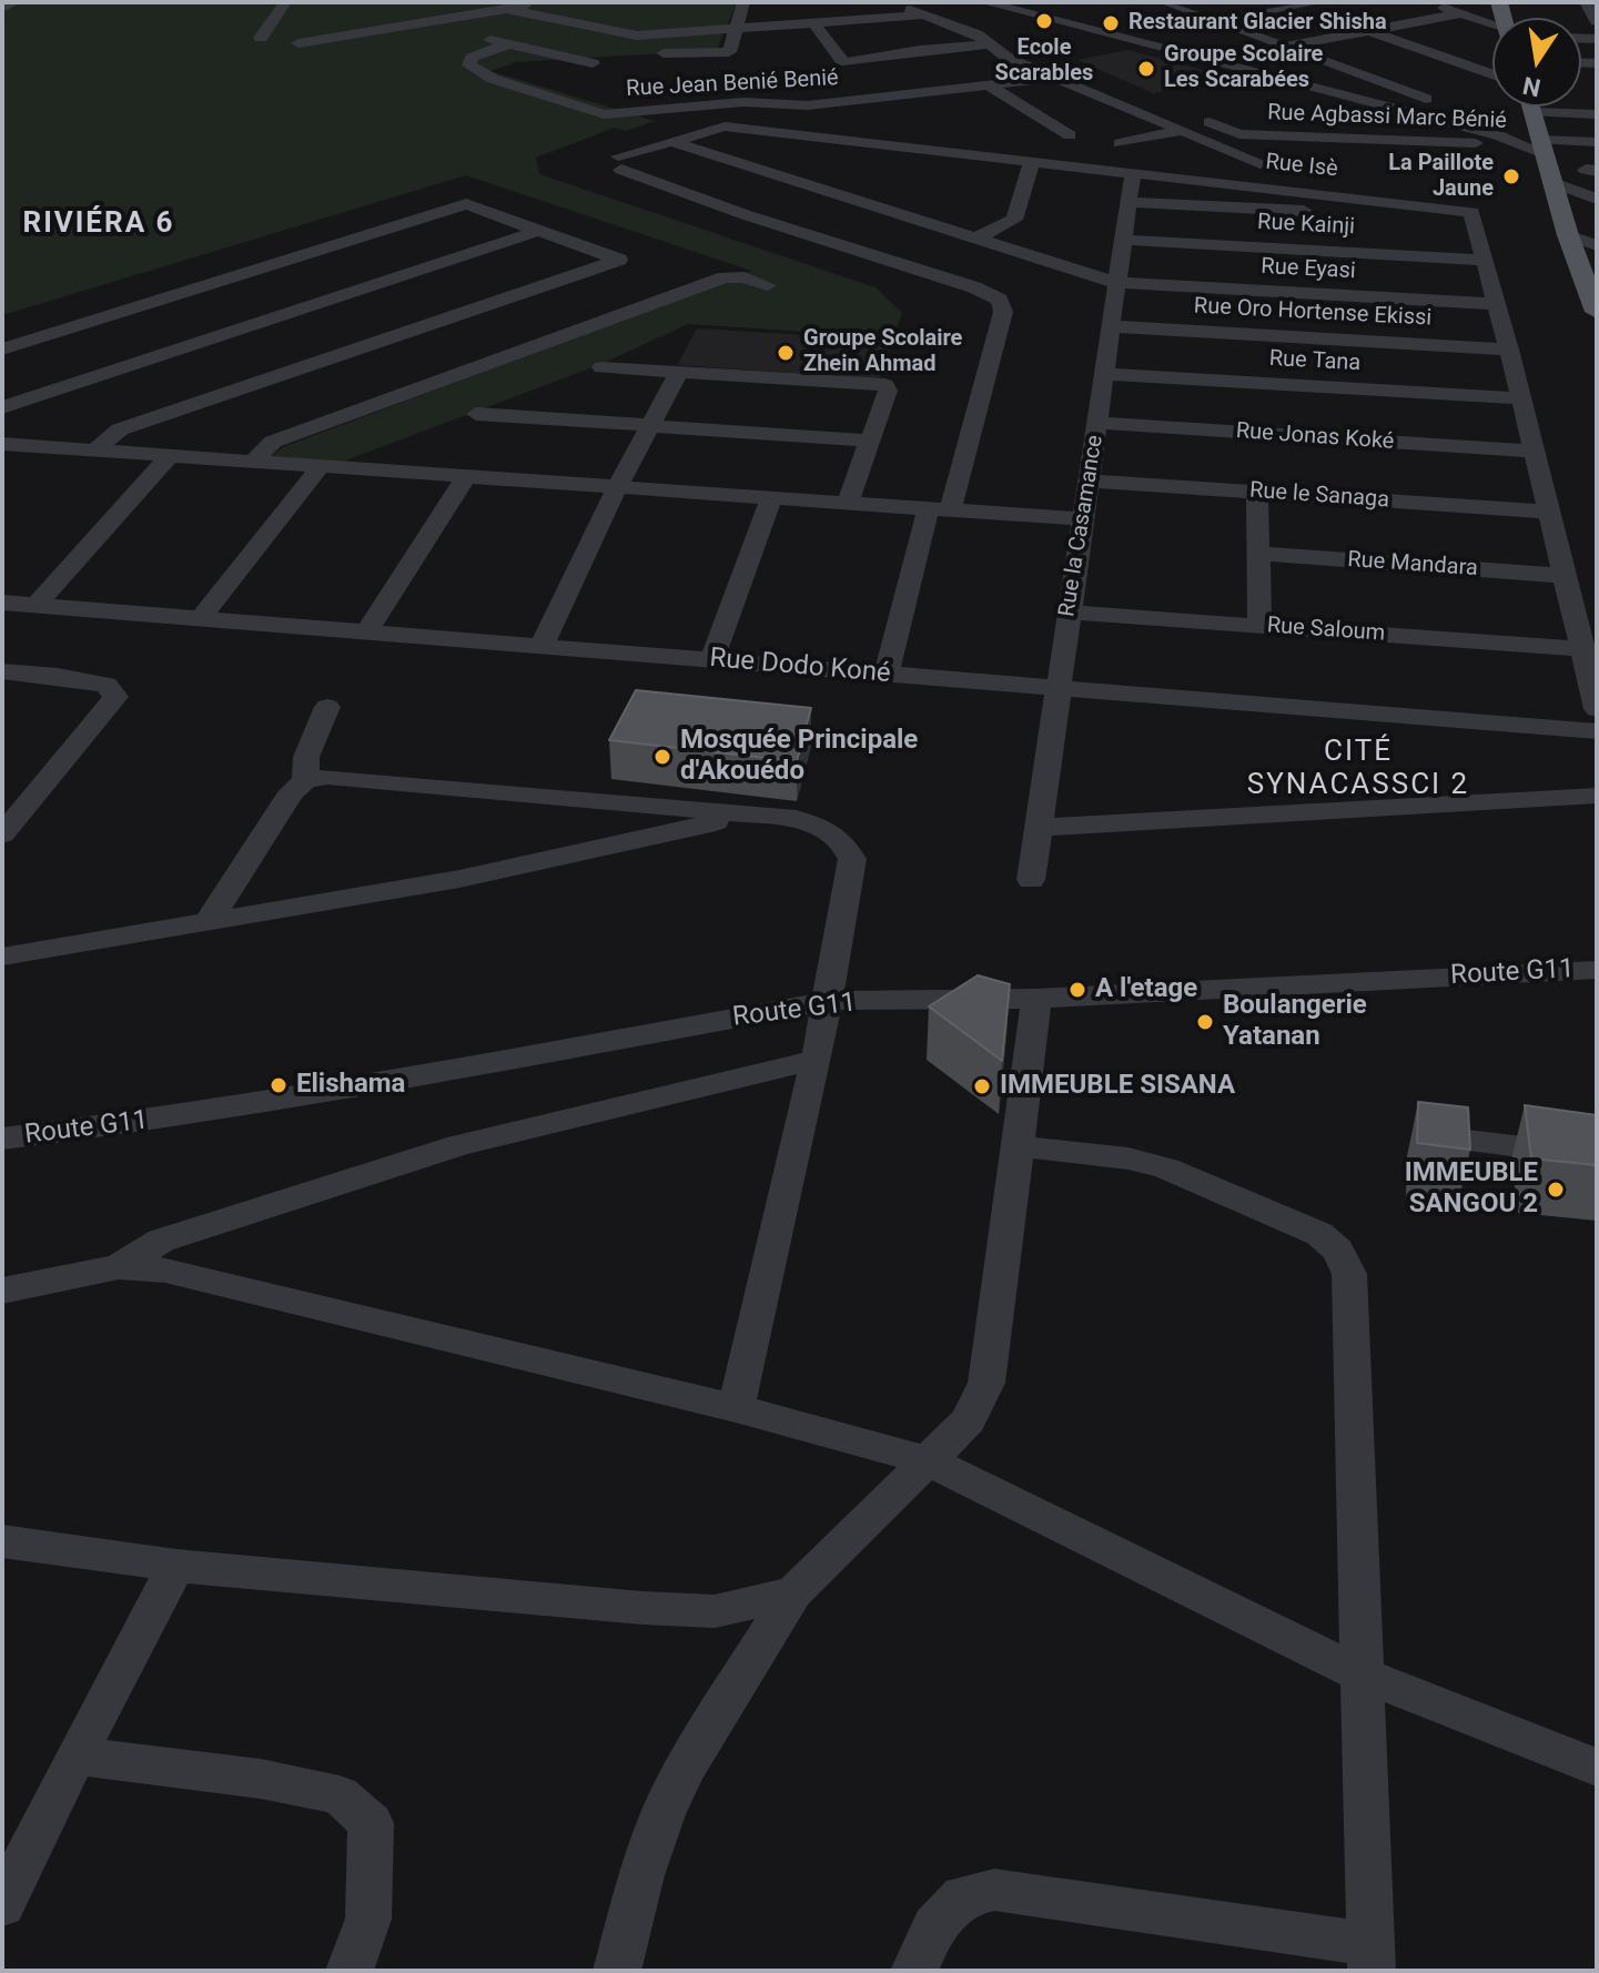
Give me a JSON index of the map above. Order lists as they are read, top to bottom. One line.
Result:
{"streets":{"street":["Rue Jean Benié Benié","Rue Agbassi Marc Bénié","Rue Isè","Rue Kainji","Rue Eyasi","Rue Oro Hortense Ekissi","Rue Tana","Rue Jonas Koké","Rue le Sanaga","Rue la Casamance","Rue Mandara","Rue Saloum","Rue Dodo Koné","Route G11"]},"crossings":[["Rue Isè","Rue Eyasi"],["Rue Isè","Rue la Casamance"],["Rue Kainji","Rue la Casamance"],["Rue Eyasi","Rue la Casamance"],["Rue Oro Hortense Ekissi","Rue la Casamance"],["Rue Tana","Rue la Casamance"],["Rue Jonas Koké","Rue la Casamance"],["Rue le Sanaga","Rue la Casamance"],["Rue la Casamance","Rue Saloum"],["Rue la Casamance","Rue Dodo Koné"]],"districts":["RIVIÉRA 6","CITÉ SYNACASSCI 2"],"places":["Ecole Scarables","Restaurant Glacier Shisha","Groupe Scolaire Les Scarabées","La Paillote Jaune","Groupe Scolaire Zhein Ahmad","Mosquée Principale d'Akouédo","A l'etage","Boulangerie Yatanan","Elishama","IMMEUBLE SISANA","IMMEUBLE SANGOU 2"],"north":"bottom"}
